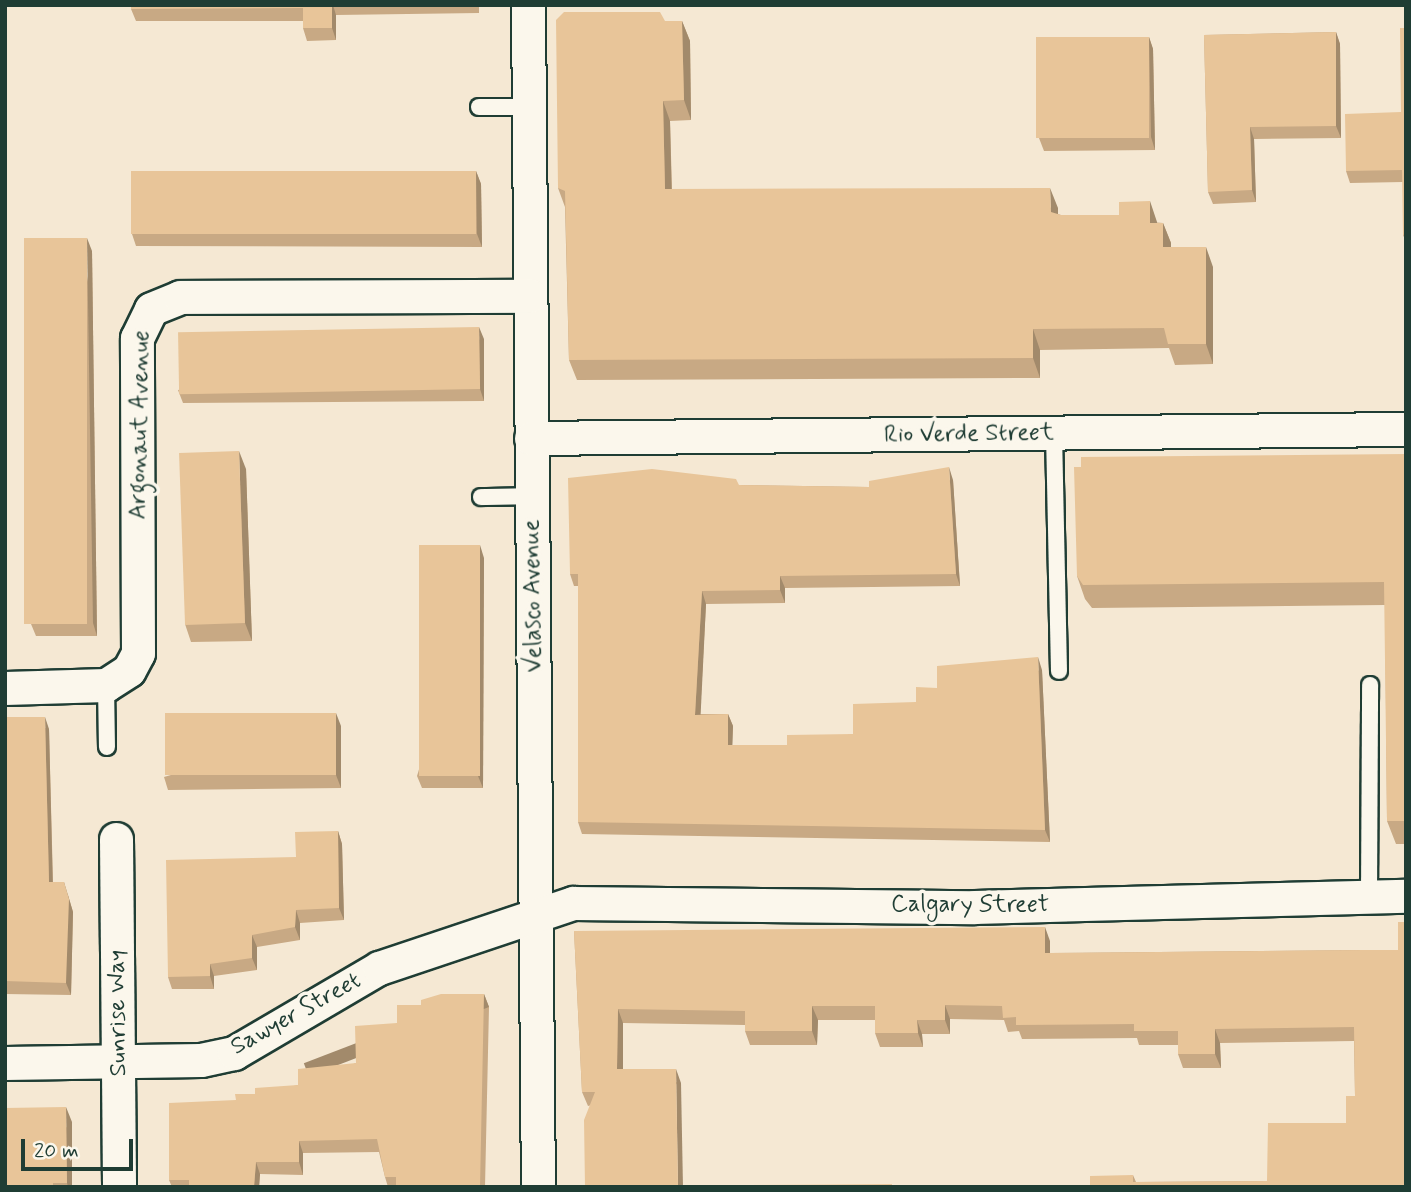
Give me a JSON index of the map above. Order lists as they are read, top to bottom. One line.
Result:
{"streets":{"street":["Argonaut Avenue","Rio Verde Street","Velasco Avenue","Calgary Street","Sunrise Way","Sawyer Street"]},"crossings":[["Argonaut Avenue","Velasco Avenue"],["Rio Verde Street","Velasco Avenue"],["Velasco Avenue","Calgary Street"],["Velasco Avenue","Sawyer Street"],["Calgary Street","Sawyer Street"],["Sunrise Way","Sawyer Street"]],"scale_bar":"20 m"}
